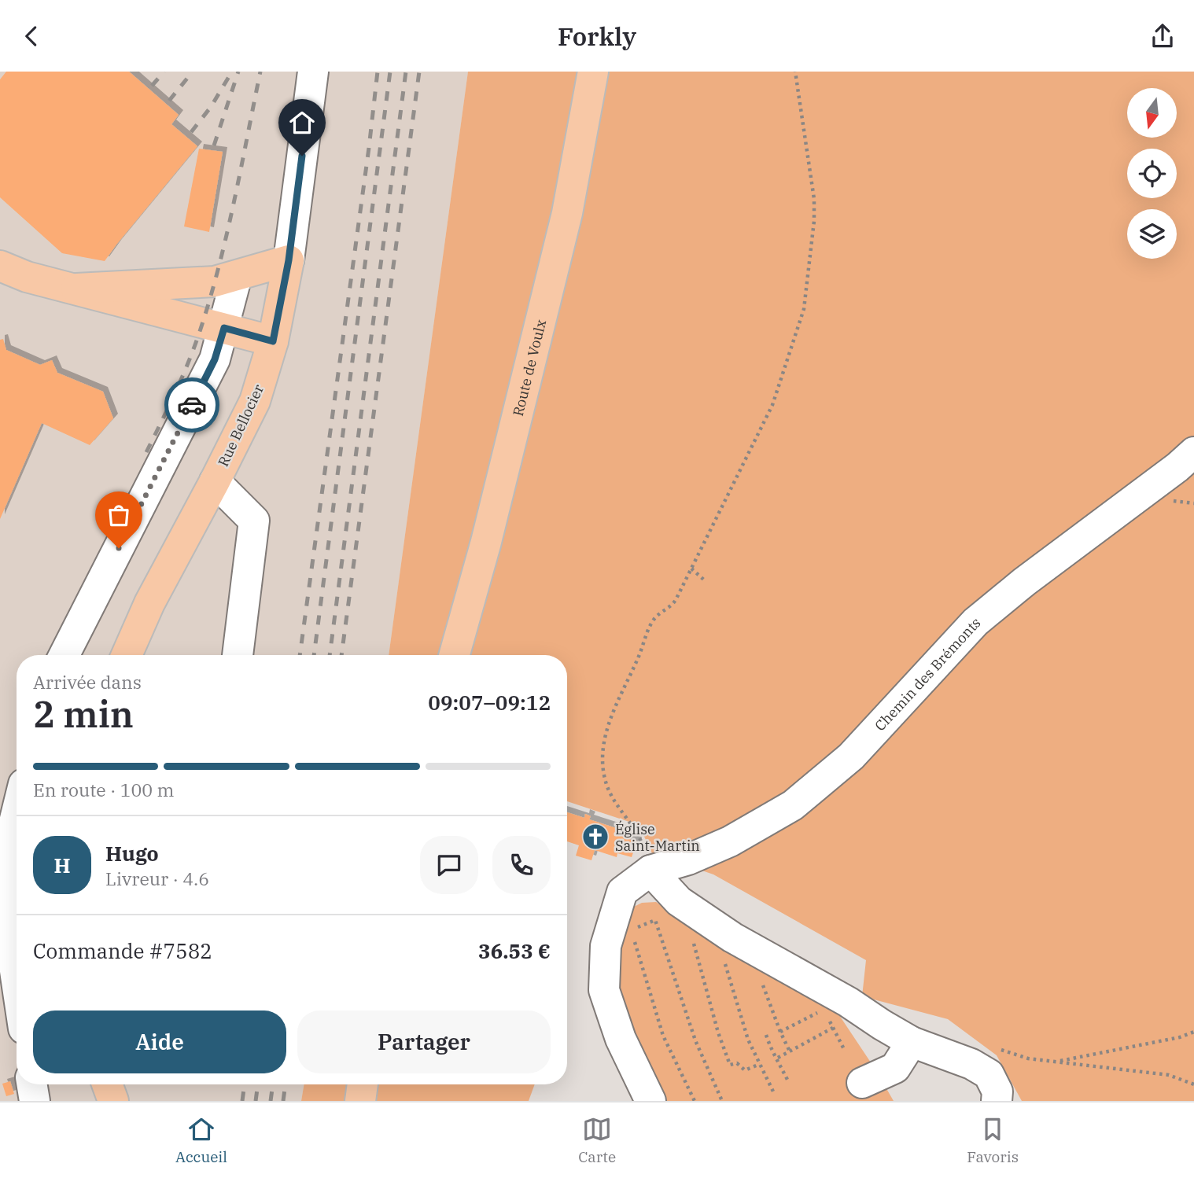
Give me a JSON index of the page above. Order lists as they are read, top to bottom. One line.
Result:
{"streets":{"main road":["Route de Voulx","Rue Bellocier"],"street":["Chemin des Brémonts"]},"places":{"church":["Église Saint-Martin"]},"north":"bottom","page":{"header":"Forkly","heading":["2 min","Arrivée dans","09:07–09:12"],"panel":["Hugo","Livreur · 4.6","Commande #7582","36.53 €"],"bar":"En route · 100 m","round":"H","buttons":["Aide","Partager"],"tabs":["Accueil","Carte","Favoris"]}}
